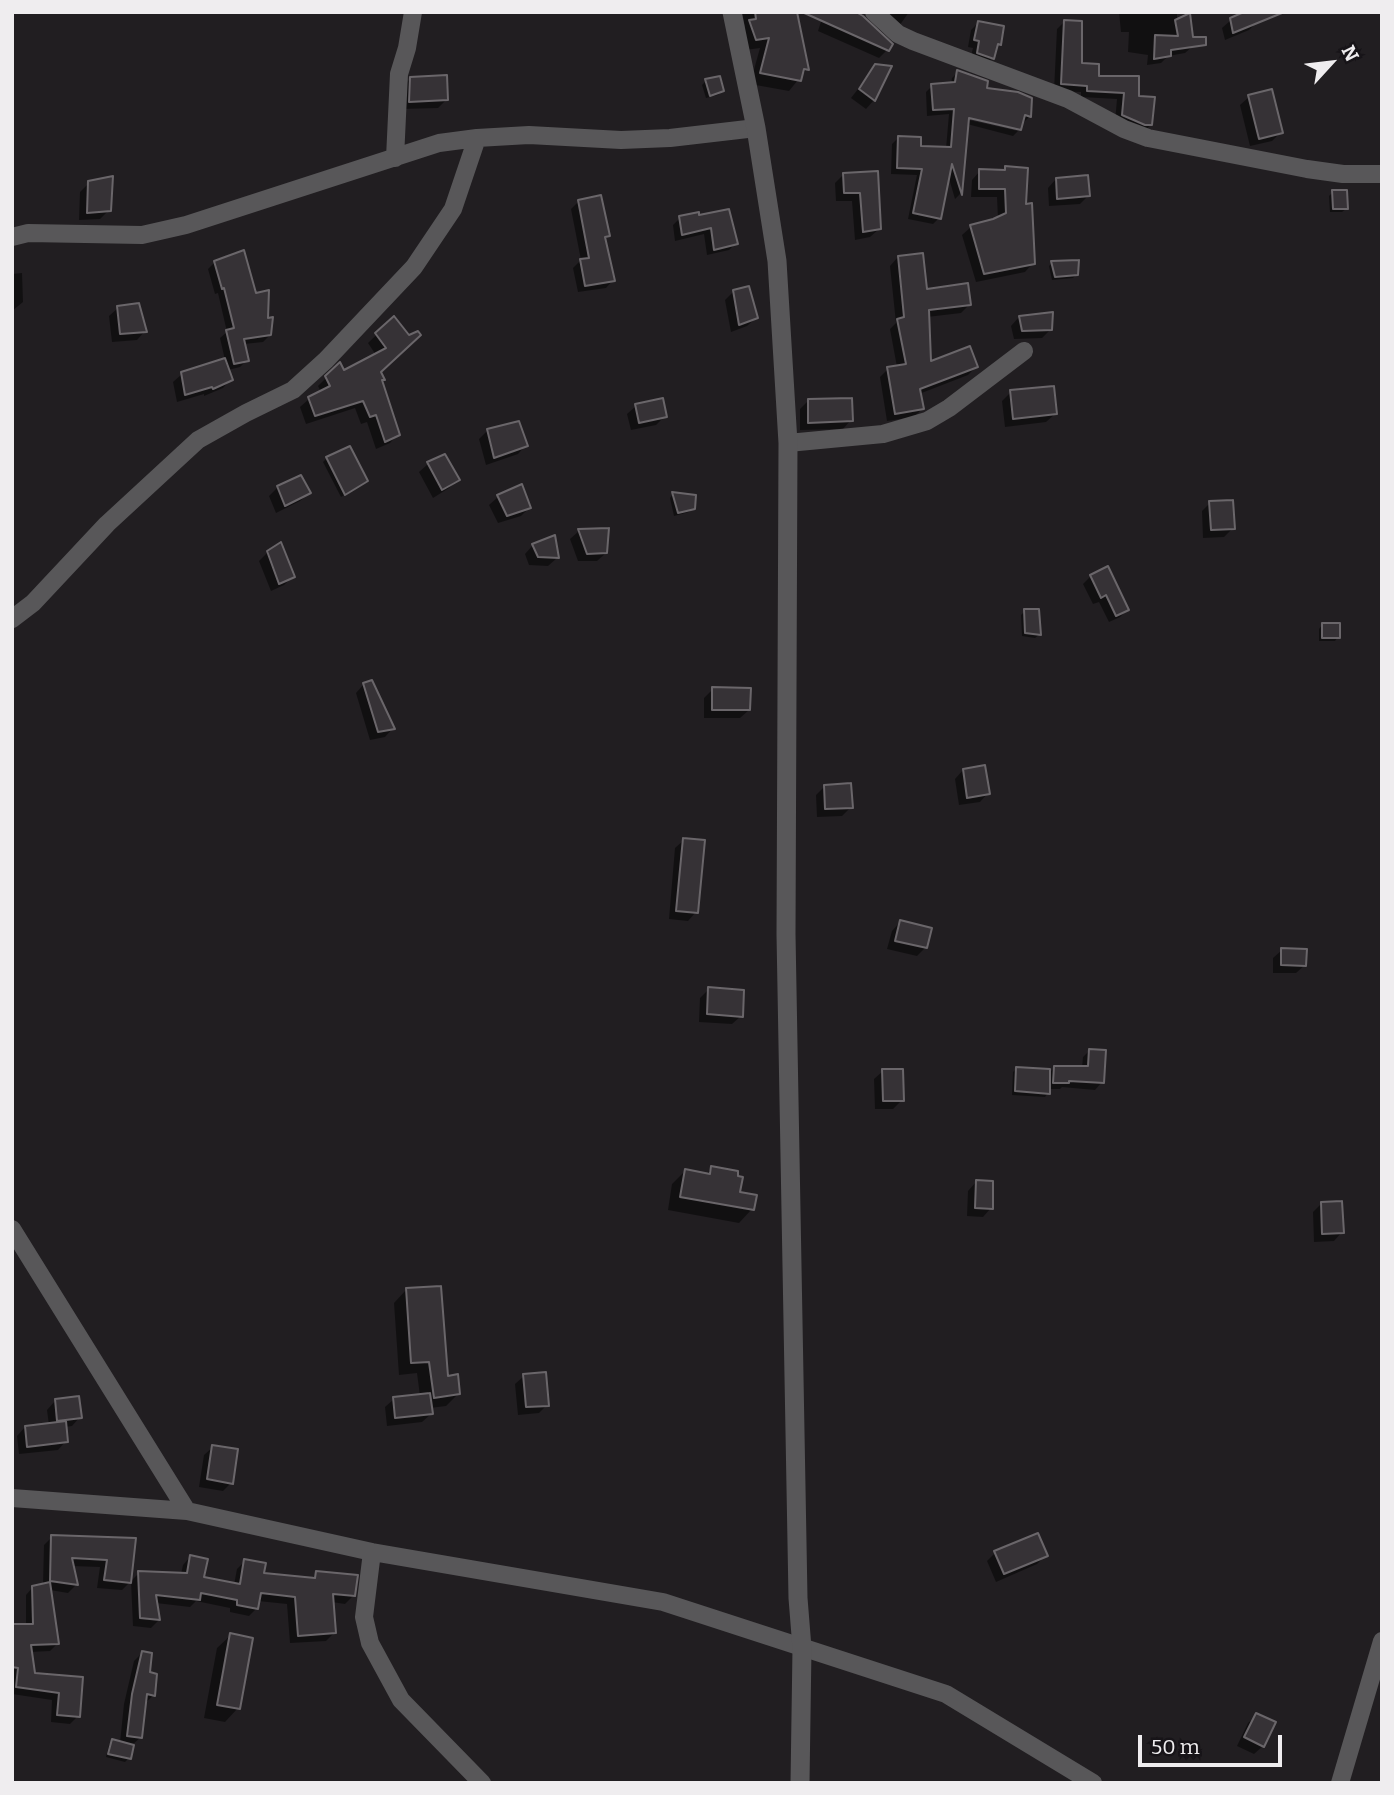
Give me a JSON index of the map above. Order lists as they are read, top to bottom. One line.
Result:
{"scale_bar":"50 m","north":"top right"}
